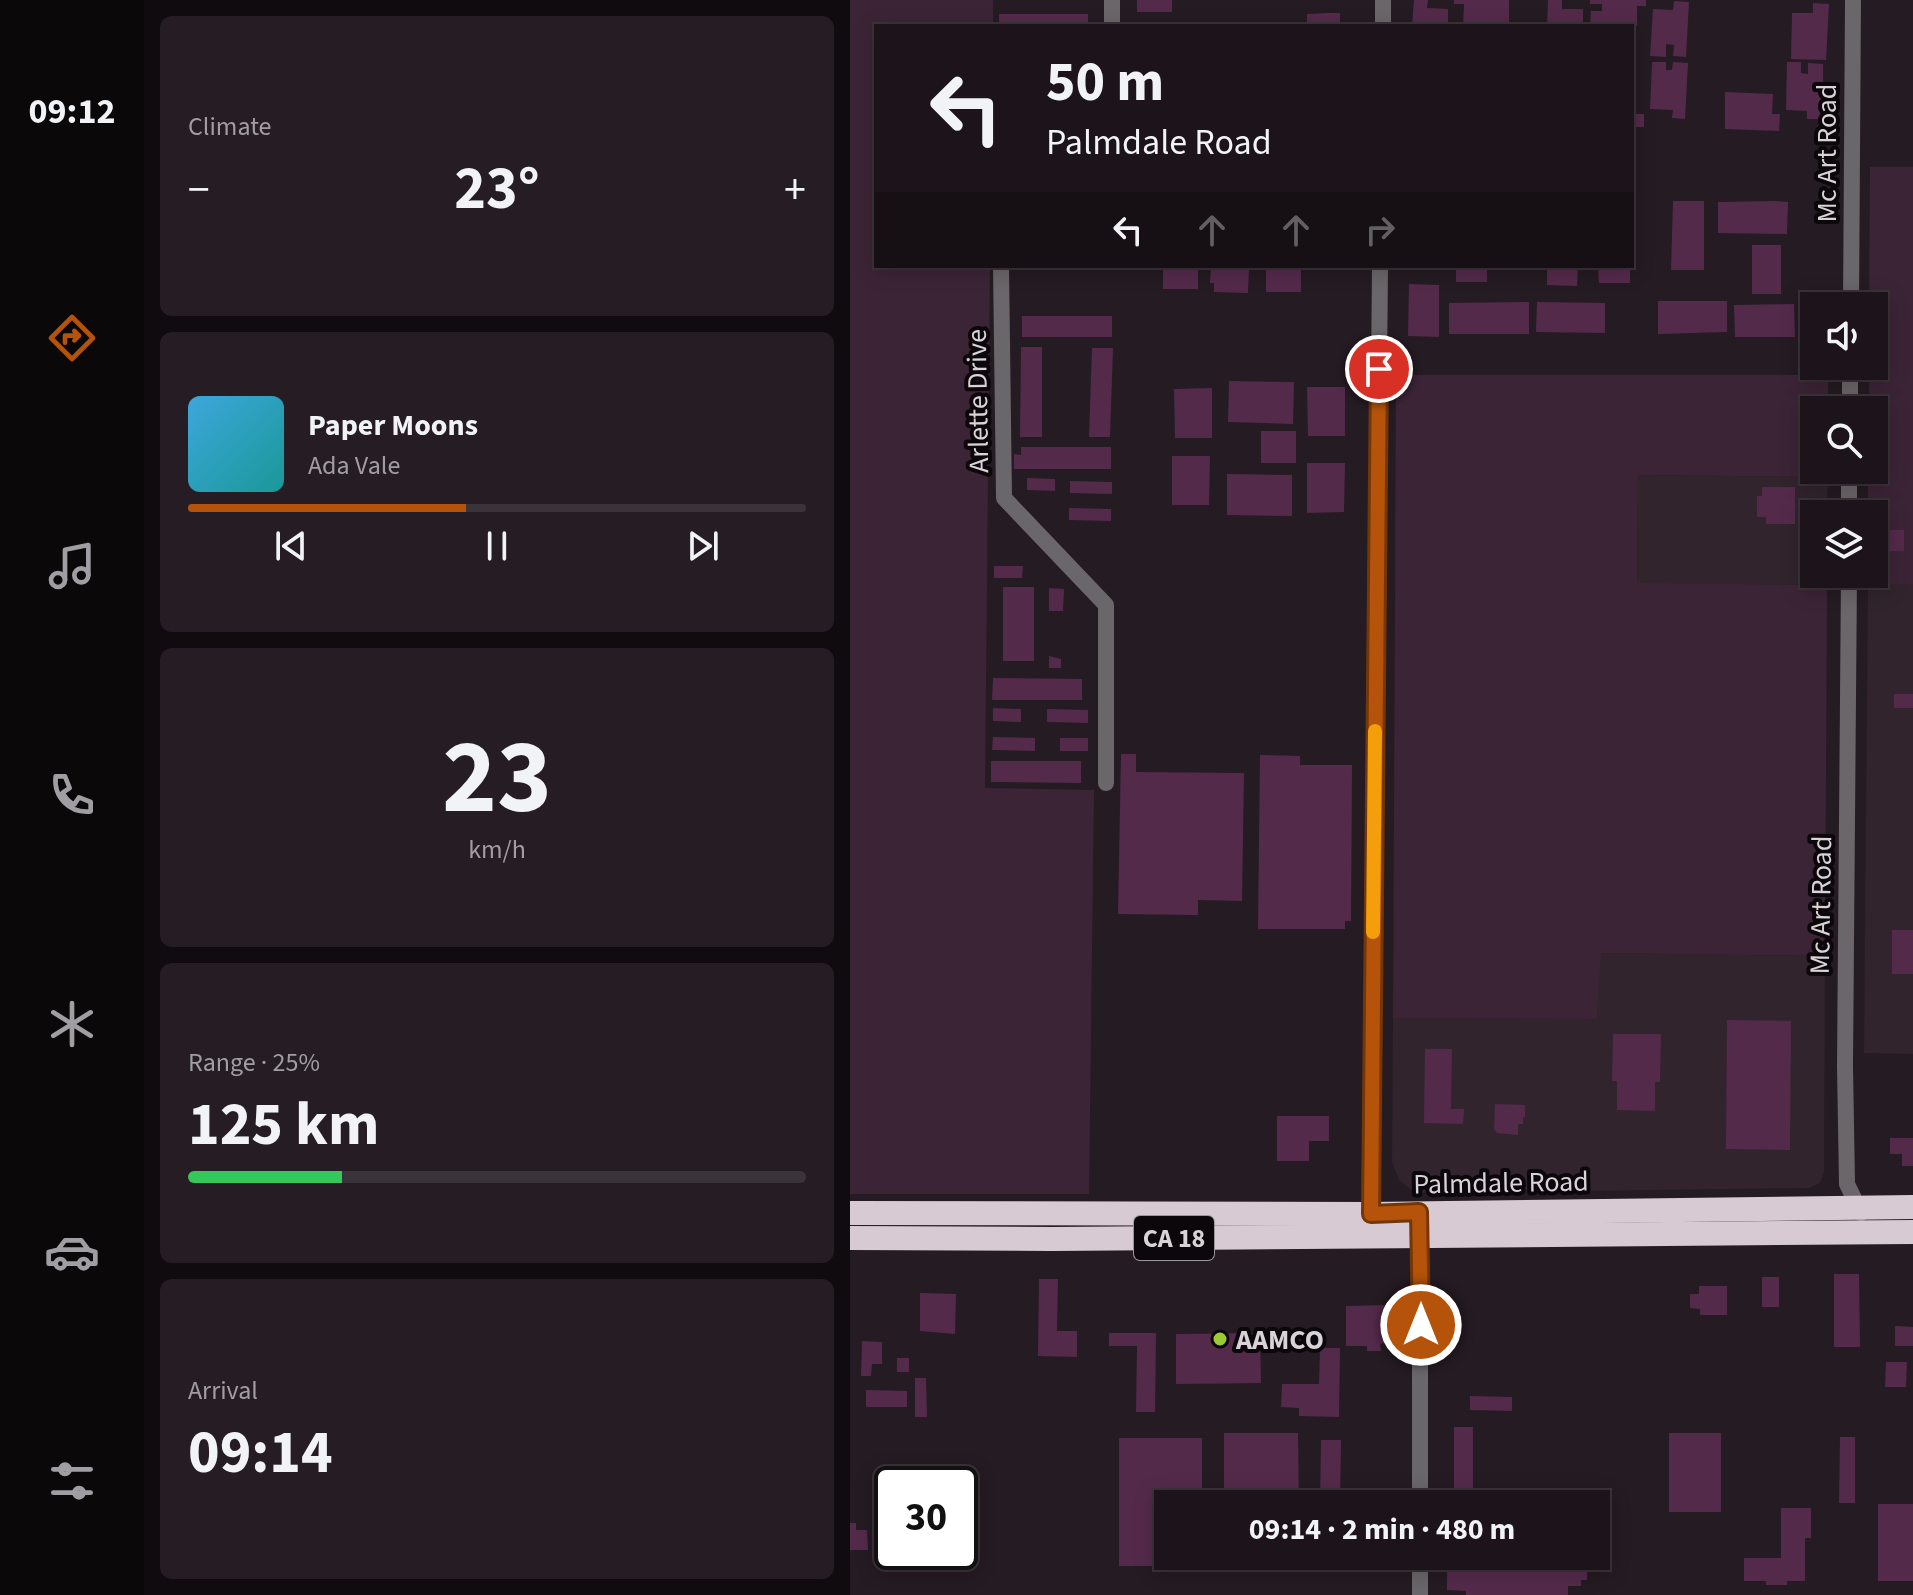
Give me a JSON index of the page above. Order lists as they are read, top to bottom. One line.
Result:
{"streets":{"highway":["Palmdale Road","CA 18"],"street":["Mc Art Road","Arlette Drive"]},"crossings":[["Mc Art Road","Palmdale Road"]],"places":["AAMCO"],"page":{"tabs":"09:12","tile":["Climate",["23","km/h"],["Range · 25%","125 km"],["Arrival","09:14"]],"turn":["50 m","Palmdale Road"],"heat":["−","23°","+"],"song":["Paper Moons","Ada Vale"],"limit":"30","trip":"09:14 · 2 min · 480 m"}}
